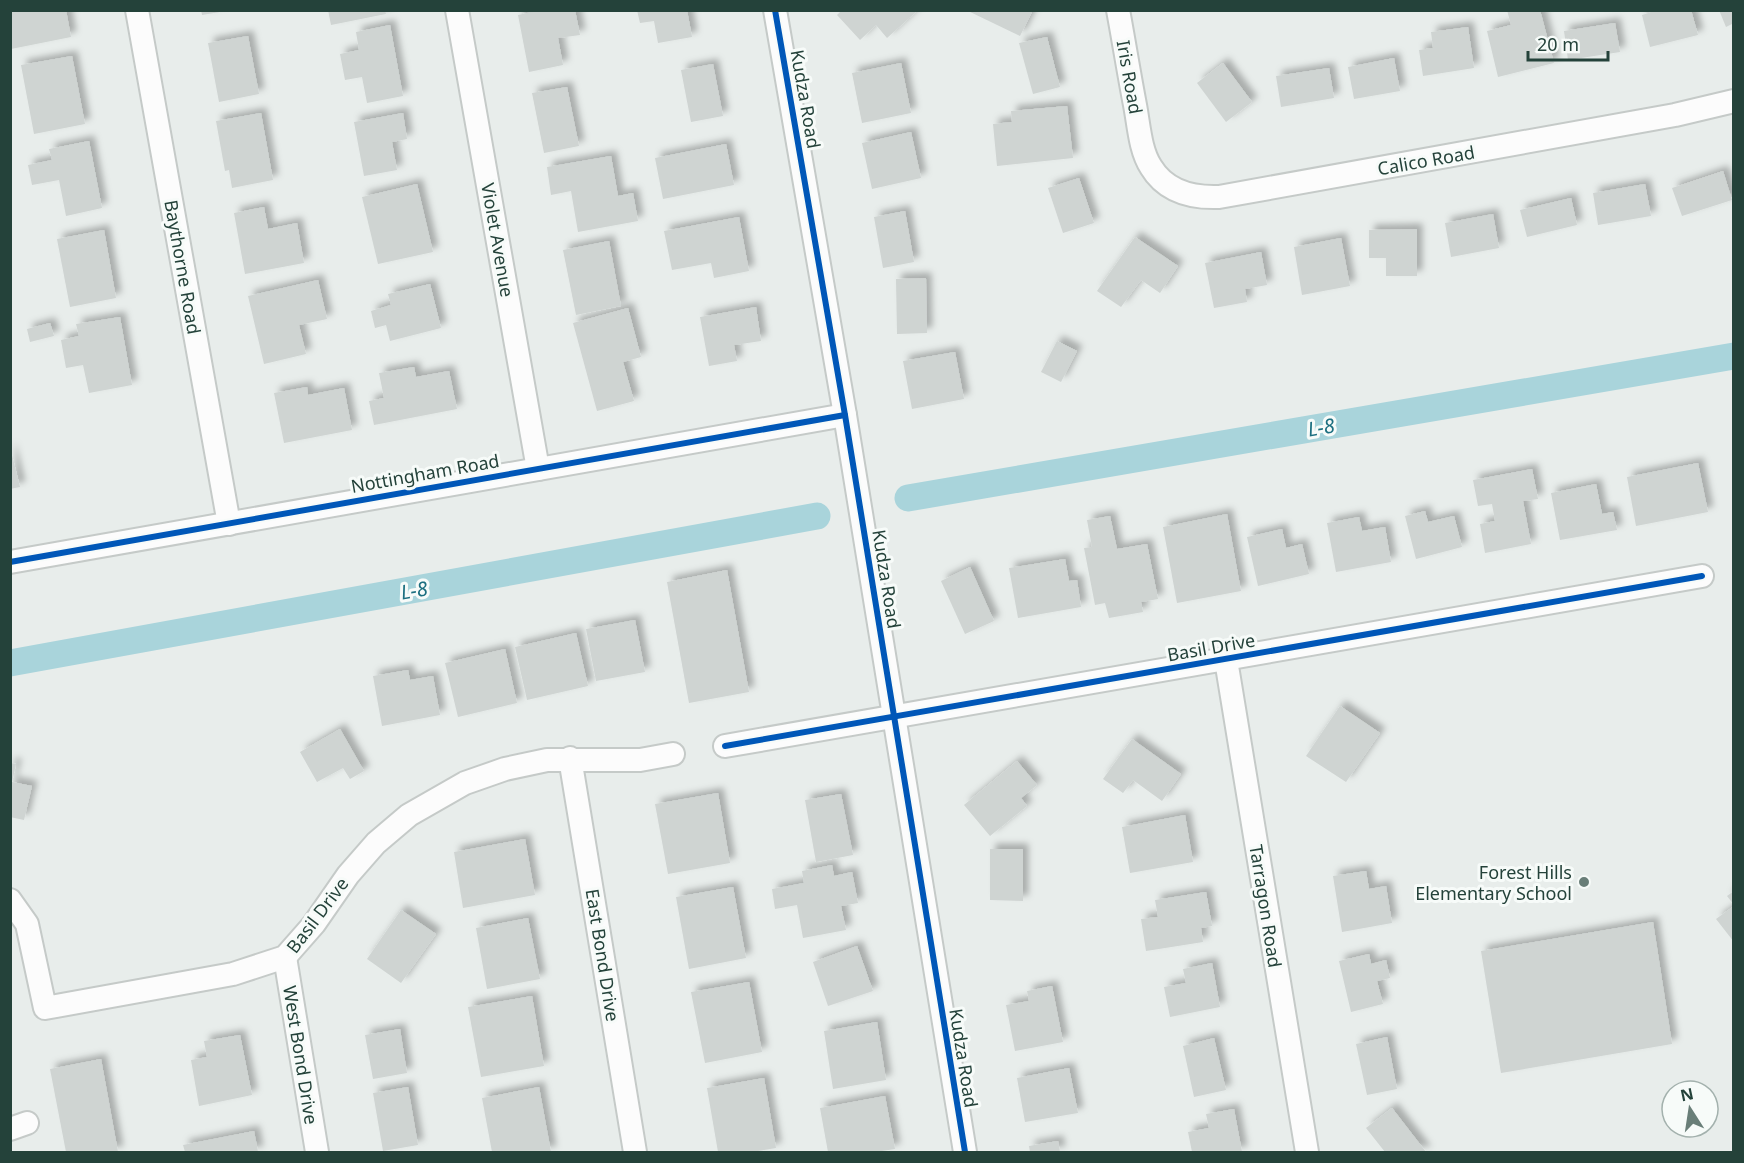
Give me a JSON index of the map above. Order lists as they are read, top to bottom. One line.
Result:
{"streets":{"street":["Iris Road","Kudza Road","Calico Road","Violet Avenue","Baythorne Road","Nottingham Road","Basil Drive","Tarragon Road","East Bond Drive","West Bond Drive"]},"crossings":[["Iris Road","Calico Road"],["Kudza Road","Nottingham Road"],["Kudza Road","Basil Drive"],["Violet Avenue","Nottingham Road"],["Baythorne Road","Nottingham Road"],["Basil Drive","Tarragon Road"],["Basil Drive","East Bond Drive"],["Basil Drive","West Bond Drive"]],"water":["L-8"],"places":["Forest Hills Elementary School"],"scale_bar":"20 m","north":"top"}
